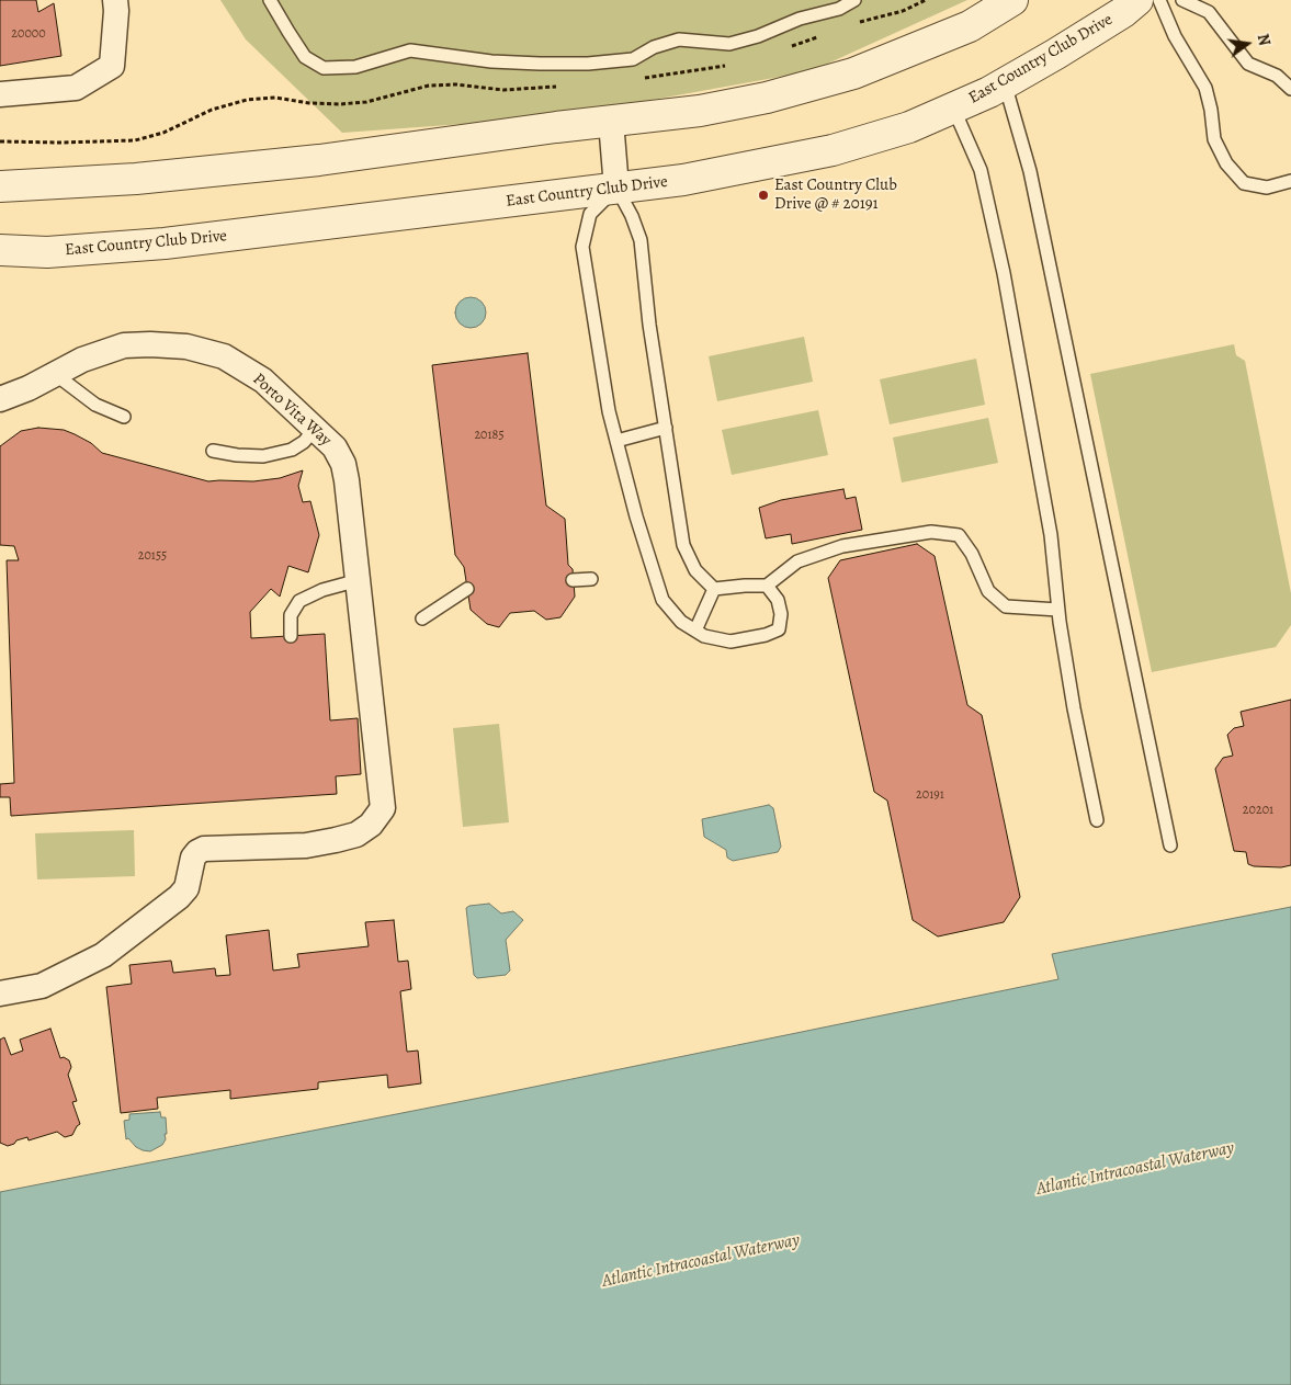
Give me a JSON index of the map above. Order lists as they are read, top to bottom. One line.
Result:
{"streets":{"street":["East Country Club Drive","Porto Vita Way"]},"water":["Atlantic Intracoastal Waterway"],"places":["East Country Club Drive @ # 20191"],"house_numbers":["20000","20185","20155","20191","20201"],"north":"right"}
